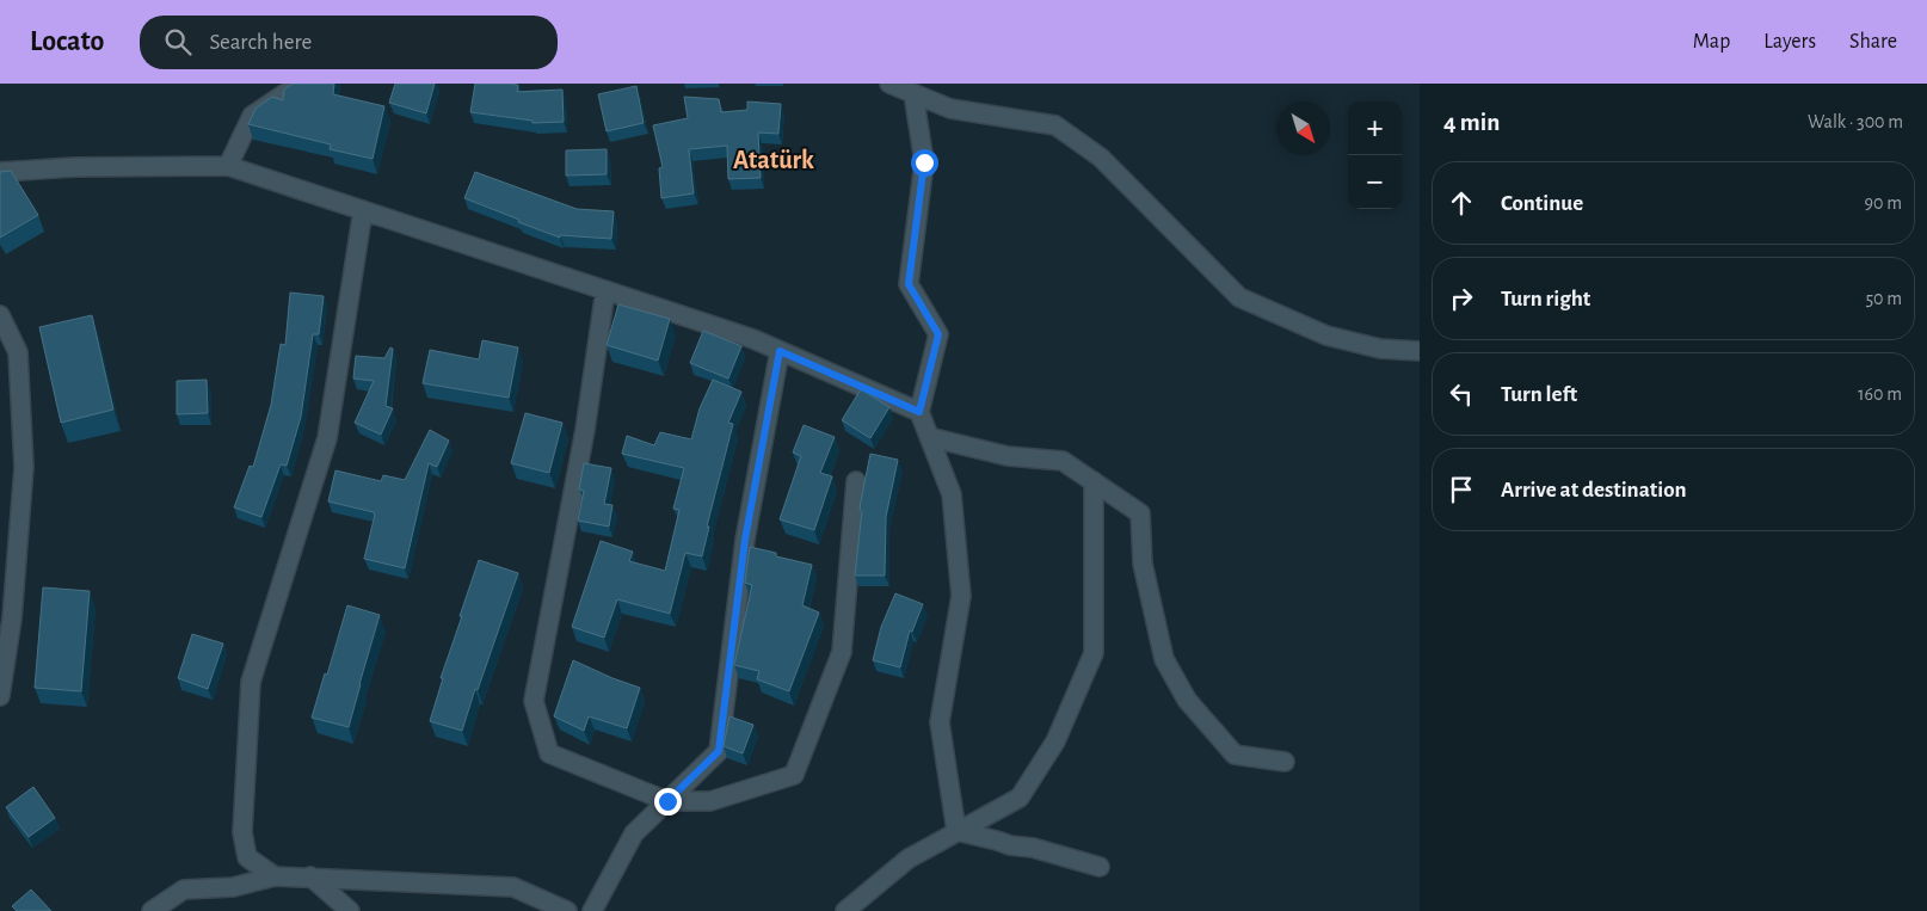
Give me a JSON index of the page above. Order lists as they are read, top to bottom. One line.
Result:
{"districts":["Atatürk"],"north":"bottom right","page":{"header":"Locato","search":"Search here","nav":["Map","Layers","Share"],"heading":["4 min","Walk · 300 m"],"map_buttons":["+","−"],"list":[["Continue","90 m"],["Turn right","50 m"],["Turn left","160 m"],"Arrive at destination"]}}
